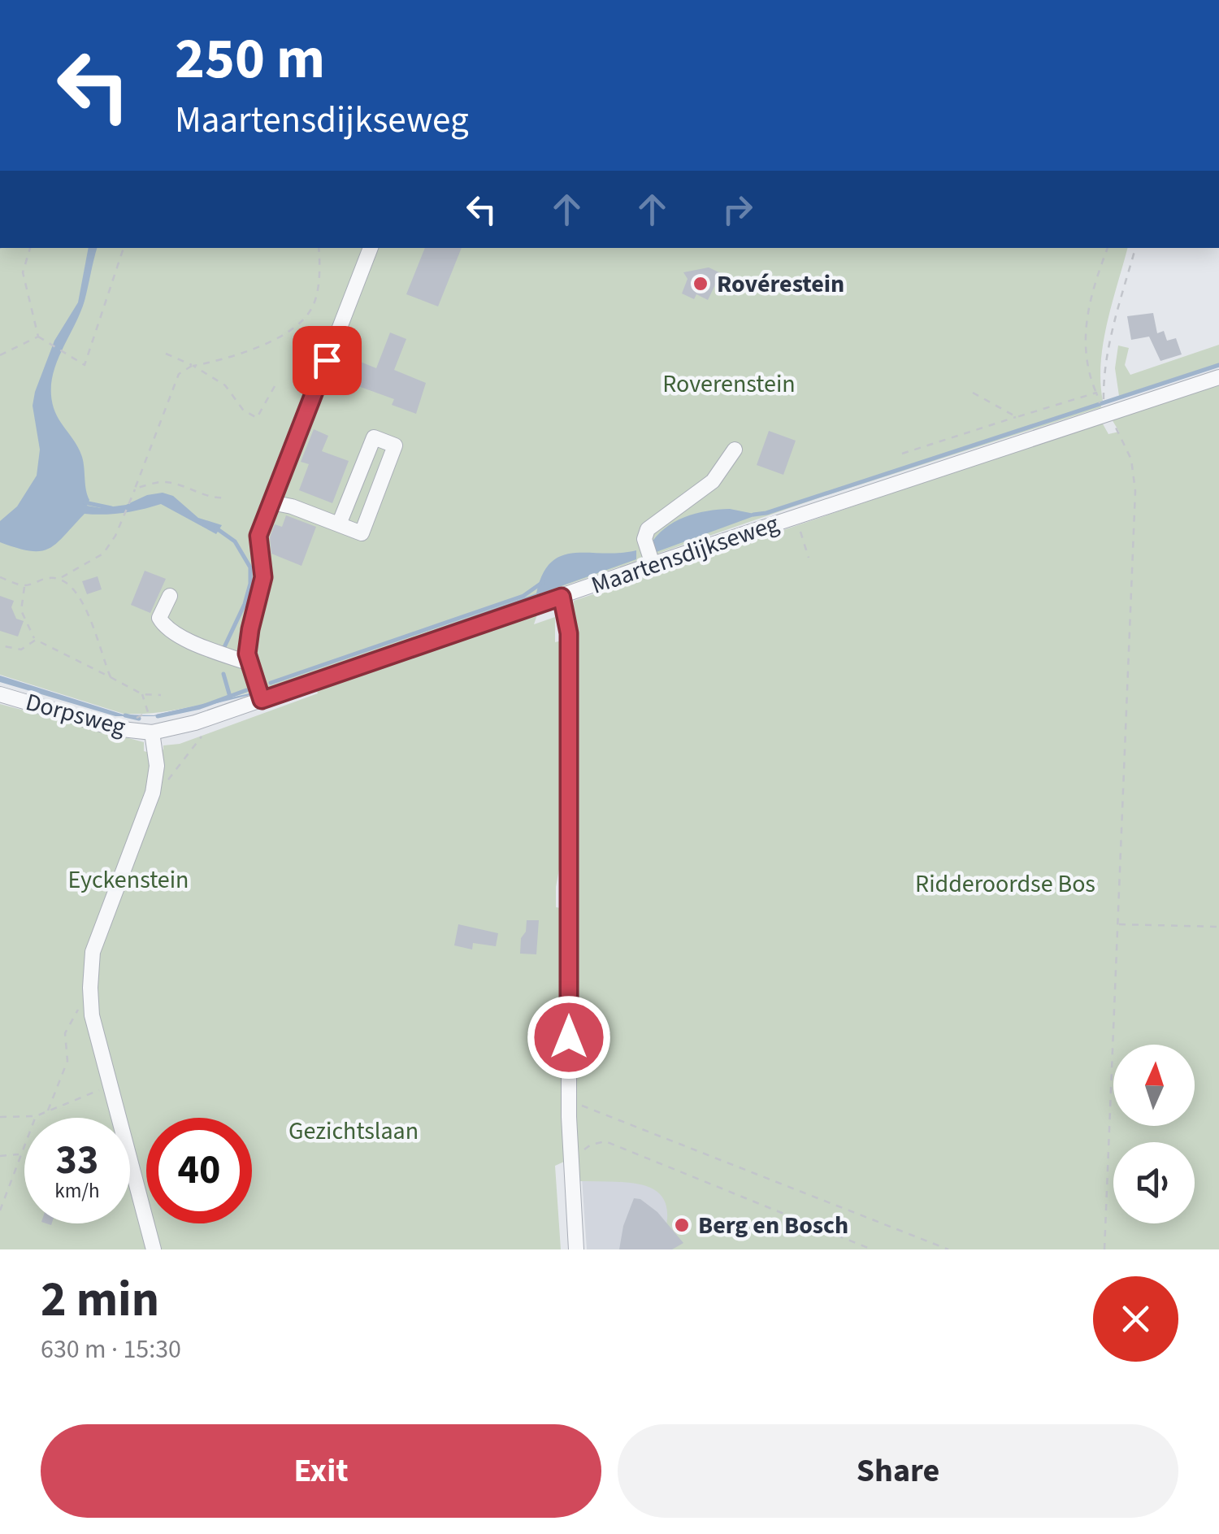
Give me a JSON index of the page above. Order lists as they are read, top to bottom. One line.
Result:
{"streets":{"street":["Maartensdijkseweg","Dorpsweg"]},"crossings":[["Maartensdijkseweg","Dorpsweg"]],"parks":["Roverenstein","Eyckenstein","Ridderoordse Bos","Gezichtslaan"],"places":["Rovérestein","Berg en Bosch"],"north":"top","page":{"turn":["250 m","Maartensdijkseweg"],"speed":"33 km/h","limit":"40","heading":["2 min","630 m · 15:30"],"buttons":["Exit","Share"]}}
